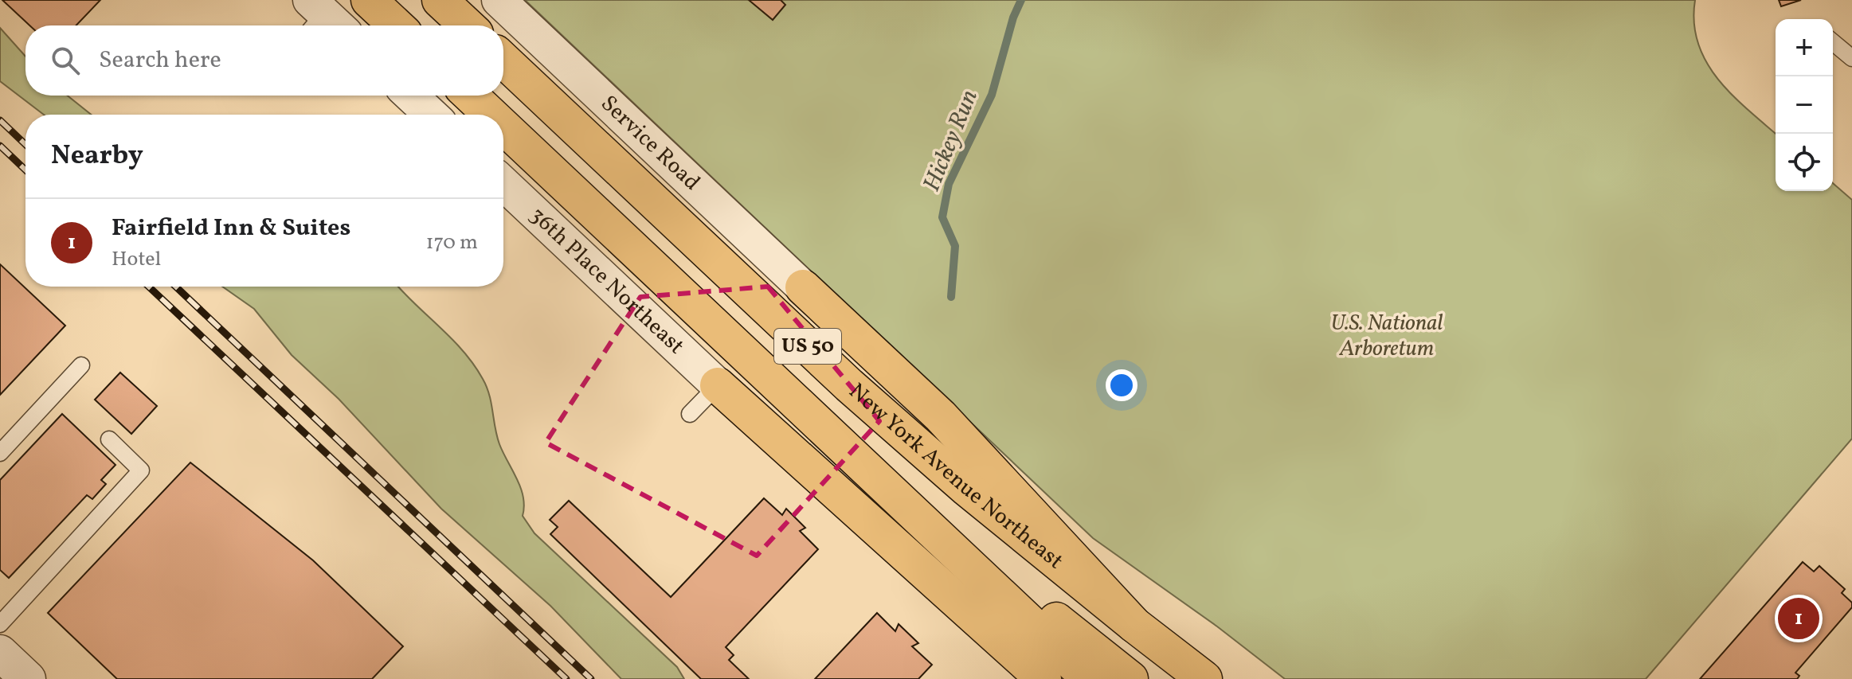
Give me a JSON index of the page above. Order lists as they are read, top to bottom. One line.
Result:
{"streets":{"highway":["US 50","New York Avenue Northeast"],"street":["Service Road","36th Place Northeast"]},"water":["Hickey Run"],"parks":["U.S. National Arboretum"],"page":{"map_buttons":["+","−"],"search":"Search here","heading":"Nearby","list":[{"mark":"1","name":"Fairfield Inn & Suites","note":"Hotel","value":"170 m"}],"pins":"1"}}
